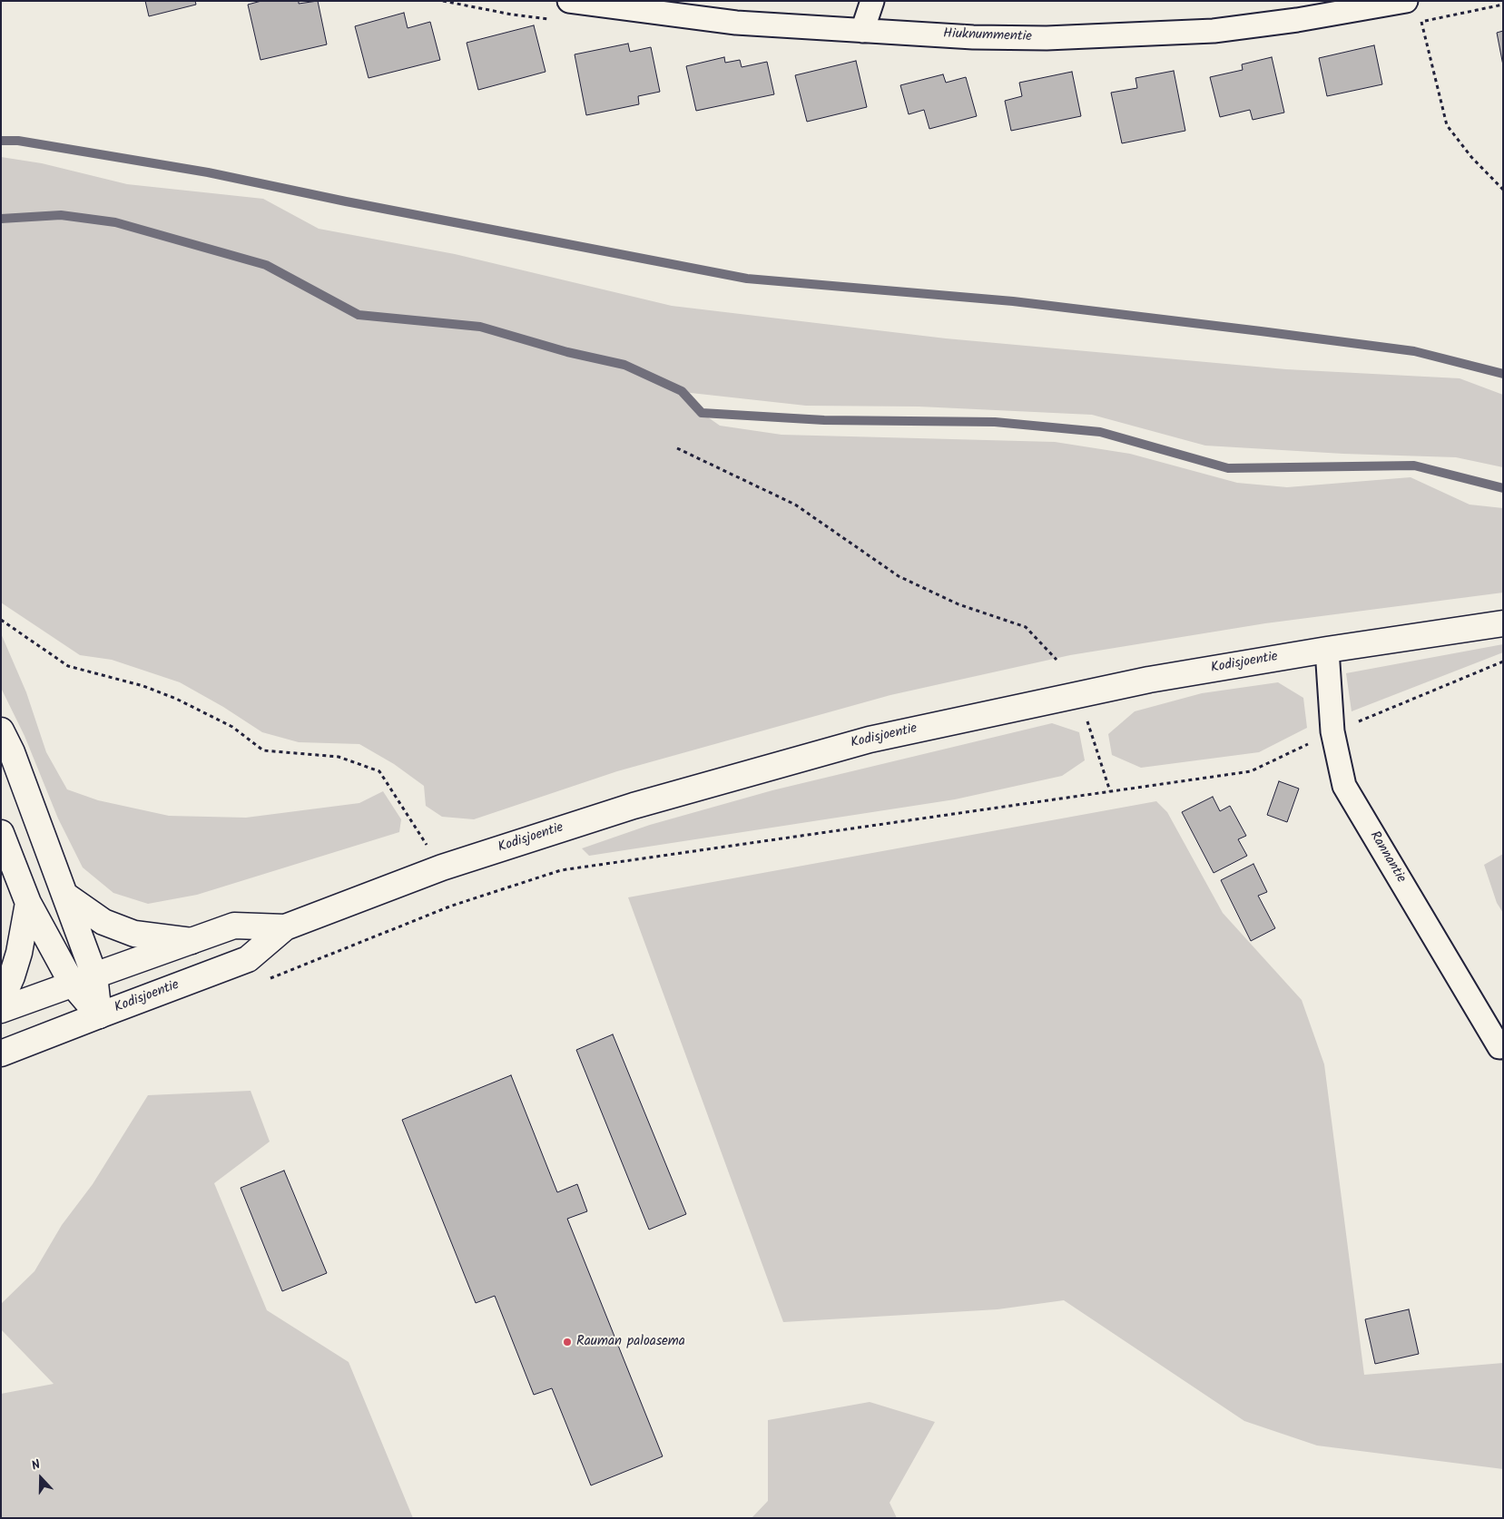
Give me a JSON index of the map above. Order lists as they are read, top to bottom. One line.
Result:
{"streets":{"main road":["Kodisjoentie"],"street":["Hiuknummentie","Rannantie"]},"crossings":[["Kodisjoentie","Rannantie"]],"places":["Rauman paloasema"],"north":"top"}
